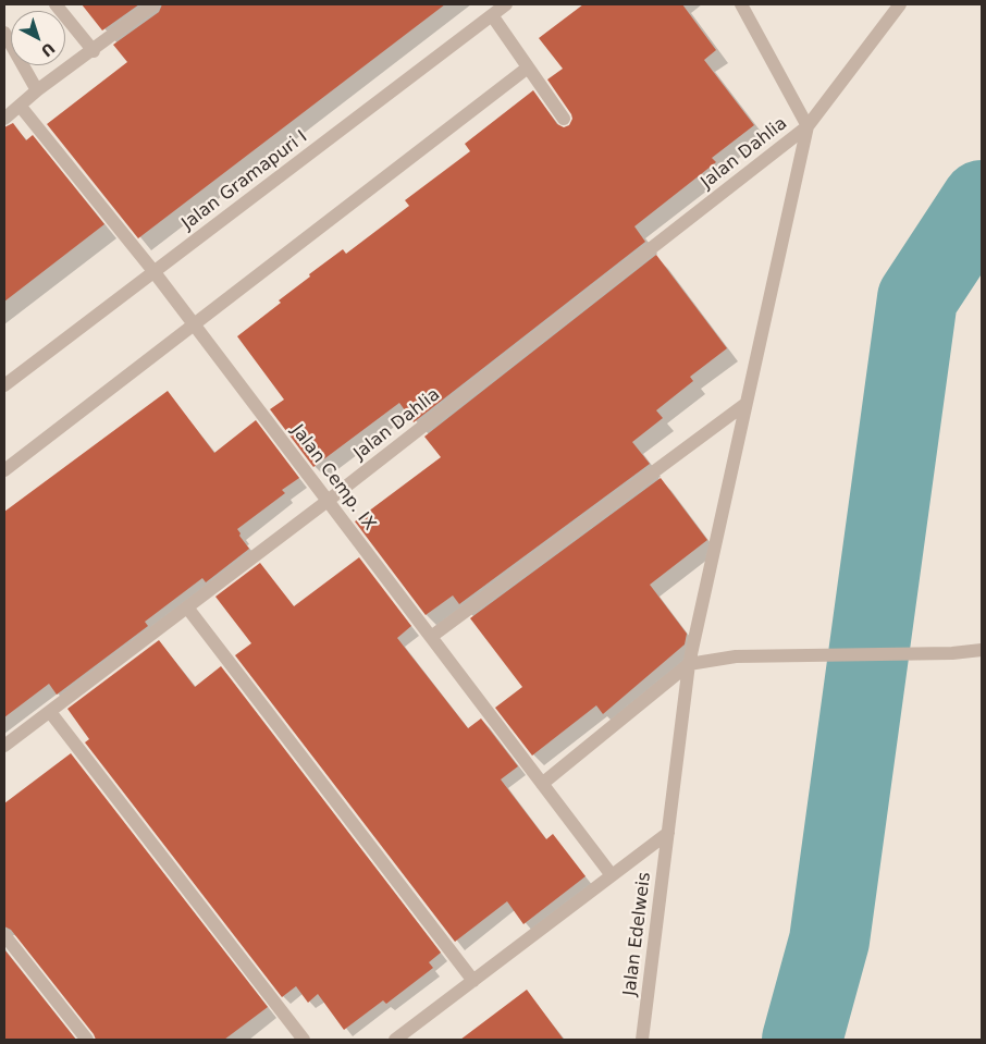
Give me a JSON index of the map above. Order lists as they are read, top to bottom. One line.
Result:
{"streets":{"street":["Jalan Dahlia","Jalan Gramapuri I","Jalan Cemp. IX","Jalan Edelweis"]},"crossings":[["Jalan Dahlia","Jalan Cemp. IX"],["Jalan Dahlia","Jalan Edelweis"],["Jalan Gramapuri I","Jalan Cemp. IX"]],"north":"bottom right"}
